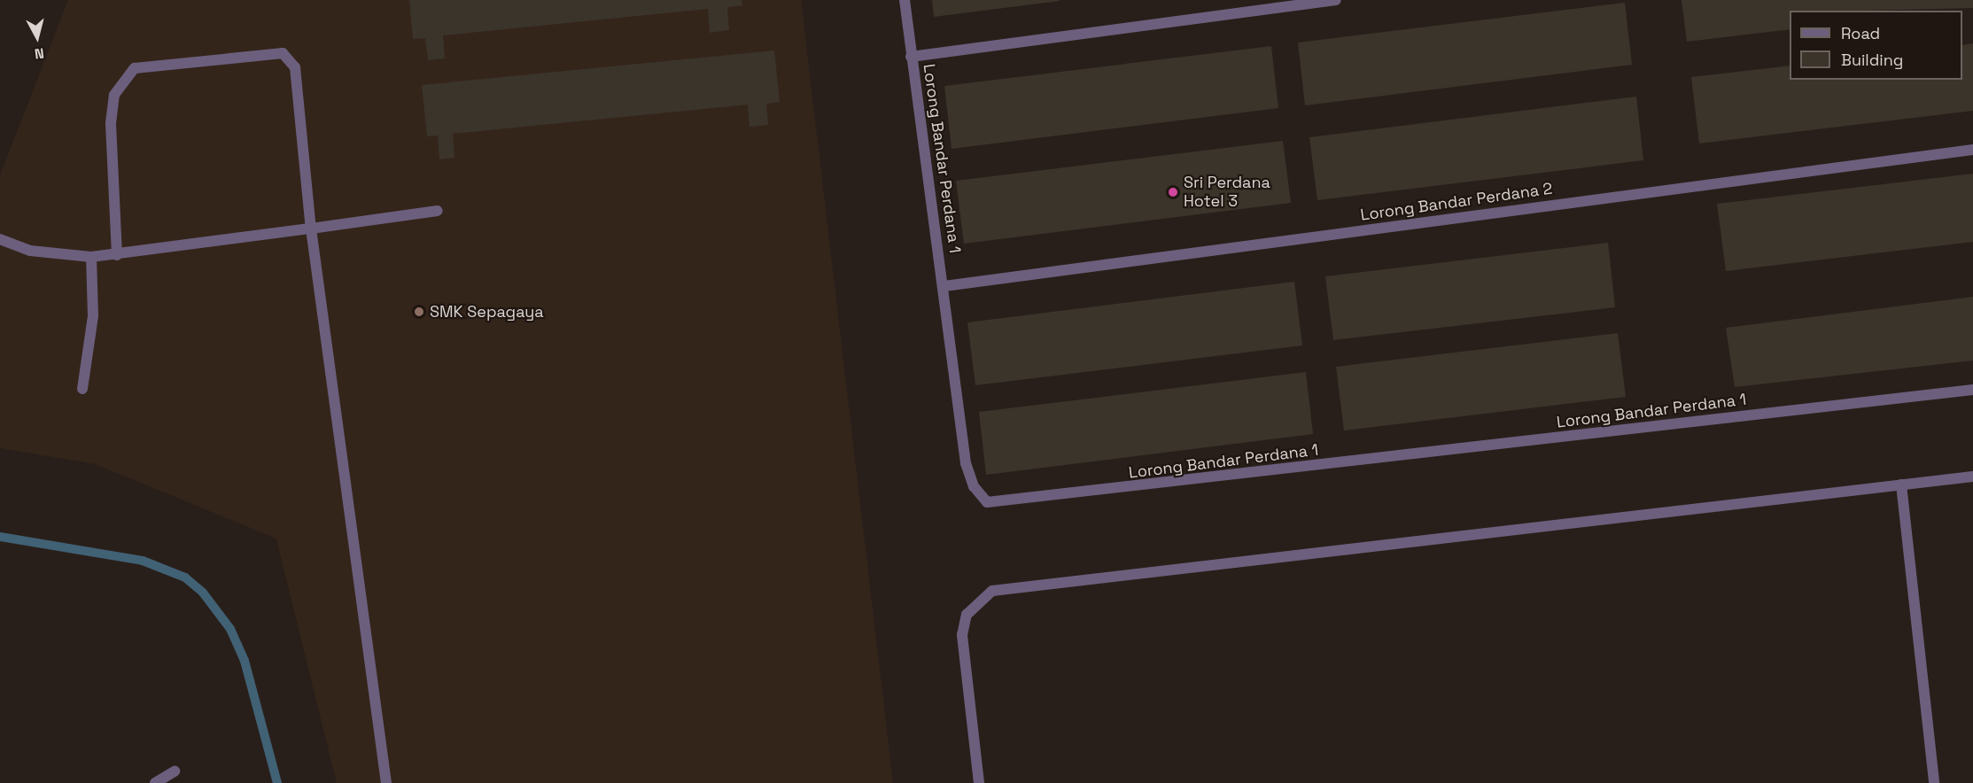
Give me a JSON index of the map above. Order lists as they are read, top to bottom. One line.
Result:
{"streets":{"street":["Lorong Bandar Perdana 1","Lorong Bandar Perdana 2"]},"crossings":[["Lorong Bandar Perdana 1","Lorong Bandar Perdana 2"]],"places":["Sri Perdana Hotel 3","SMK Sepagaya"],"legend":["Road","Building"],"north":"bottom"}
